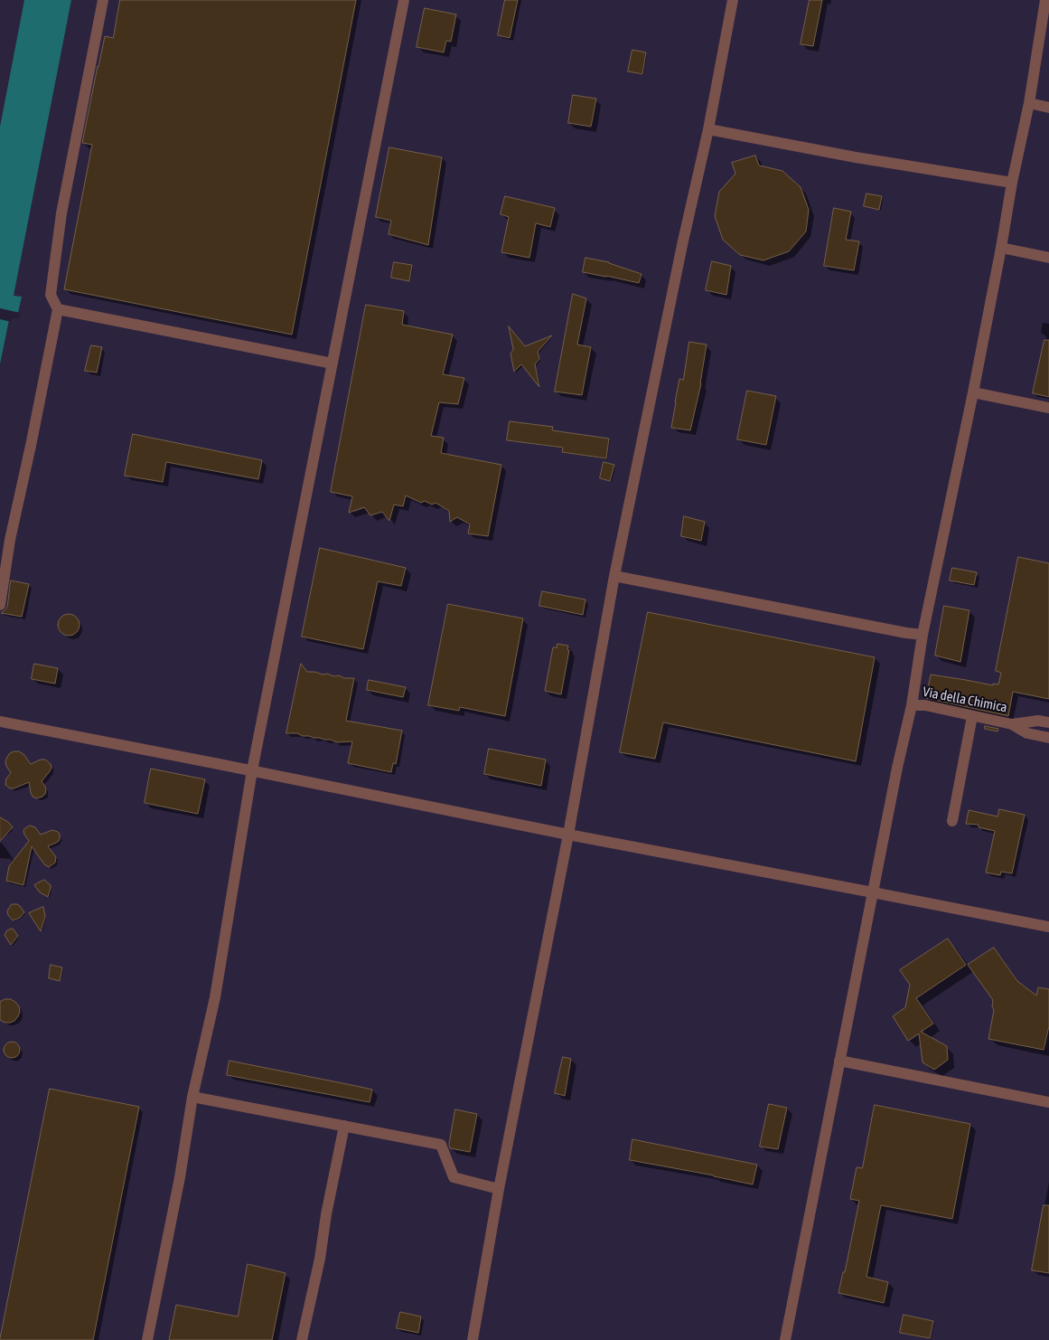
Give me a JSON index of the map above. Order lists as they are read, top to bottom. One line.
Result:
{"streets":{"lane":["Via della Chimica"]}}
